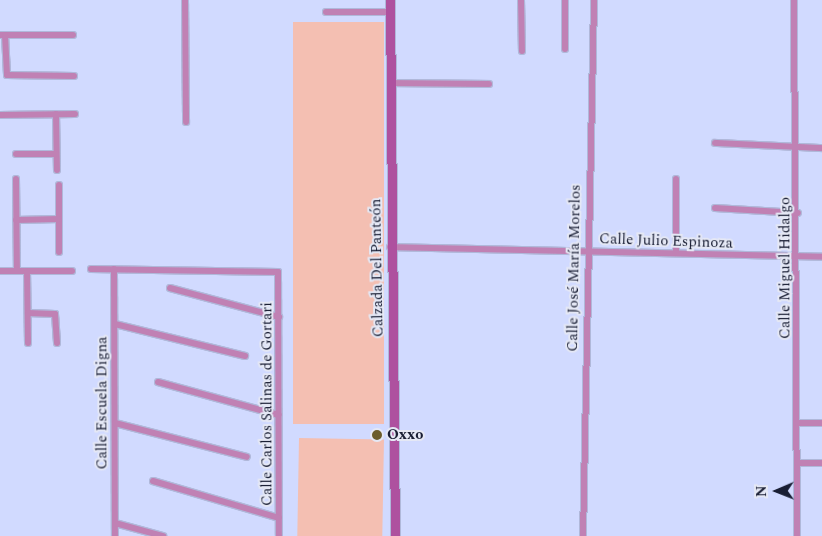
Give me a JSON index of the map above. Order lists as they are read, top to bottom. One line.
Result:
{"streets":{"main road":["Calzada Del Panteón"],"street":["Calle Julio Espinoza","Calle José María Morelos","Calle Miguel Hidalgo","Calle Escuela Digna","Calle Carlos Salinas de Gortari"]},"crossings":[["Calle Julio Espinoza","Calzada Del Panteón"],["Calle Julio Espinoza","Calle José María Morelos"],["Calle Julio Espinoza","Calle Miguel Hidalgo"],["Calle Escuela Digna","Calle Carlos Salinas de Gortari"]],"places":["Oxxo"],"north":"left"}
